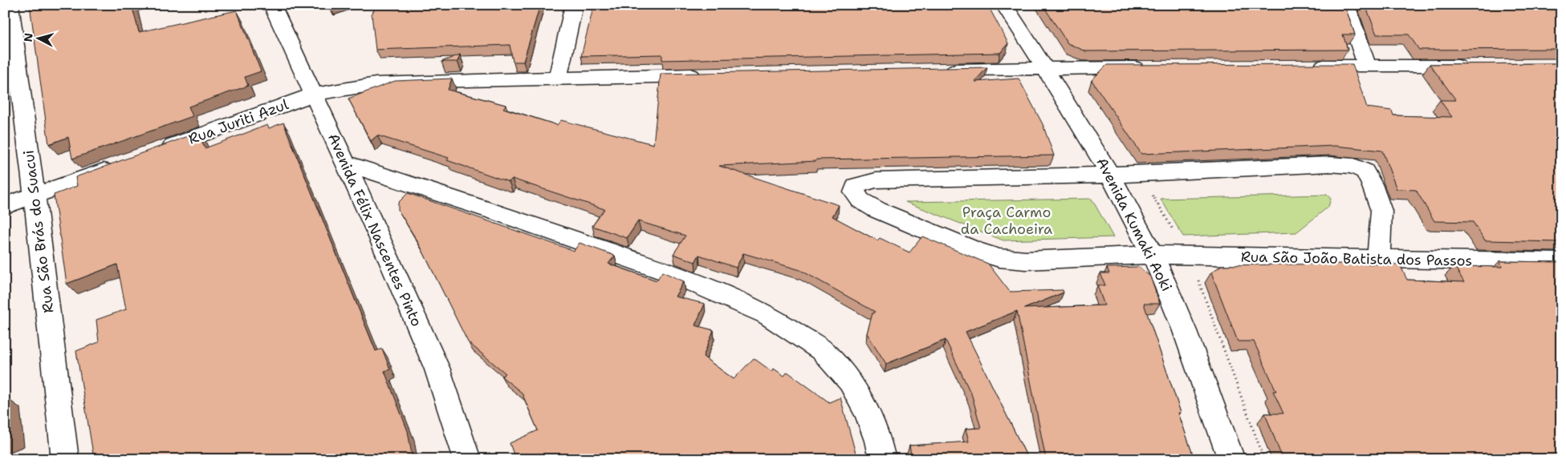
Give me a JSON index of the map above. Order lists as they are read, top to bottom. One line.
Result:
{"streets":{"street":["Rua Juriti Azul","Avenida Kumaki Aoki","Avenida Félix Nascentes Pinto","Rua São Brás do Suacui","Rua São João Batista dos Passos"]},"crossings":[["Rua Juriti Azul","Avenida Félix Nascentes Pinto"],["Avenida Kumaki Aoki","Rua São João Batista dos Passos"]],"parks":["Praça Carmo da Cachoeira"],"north":"left"}
